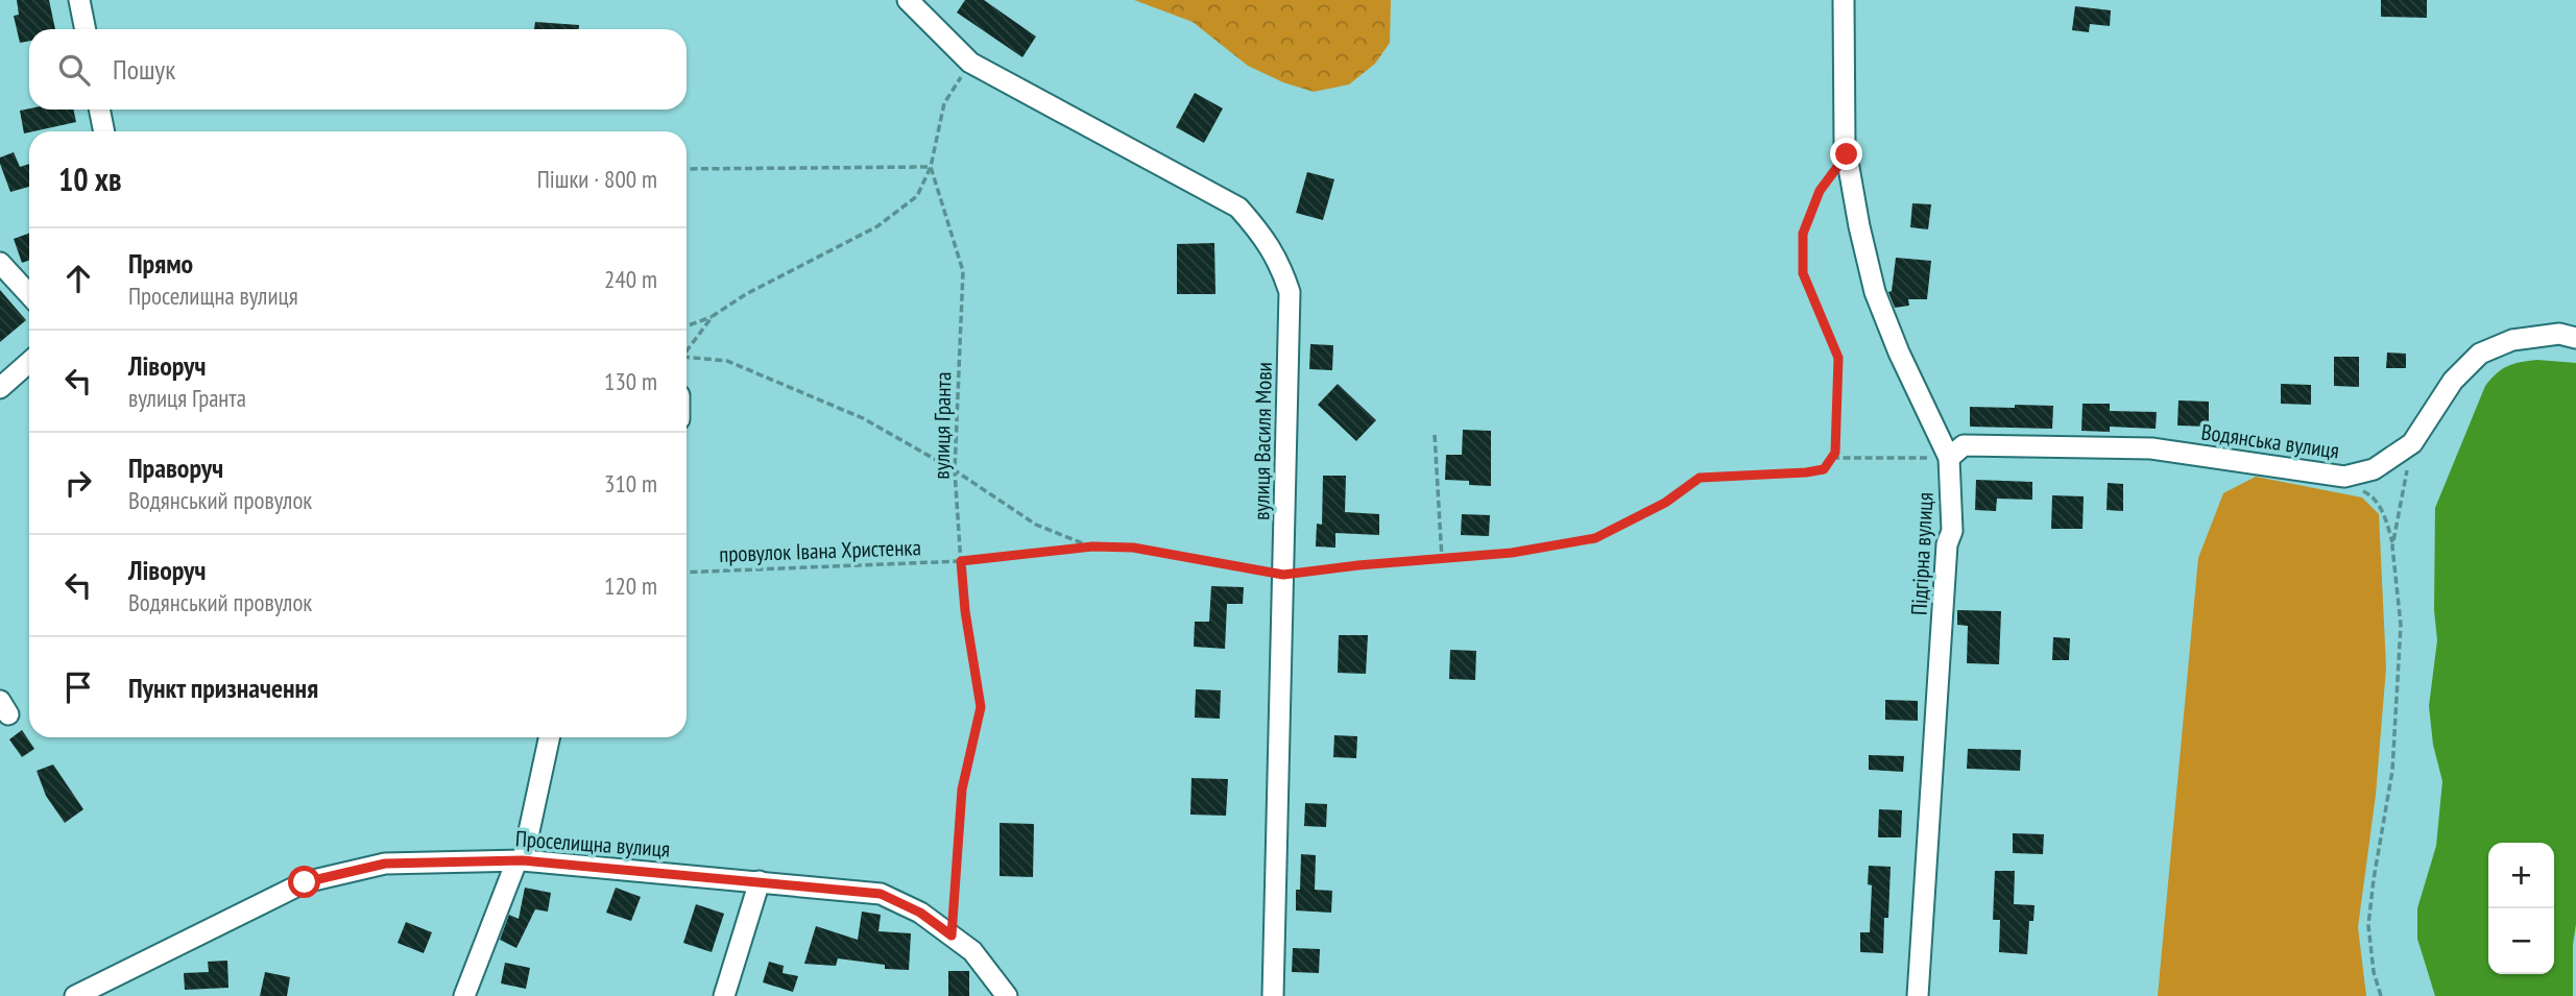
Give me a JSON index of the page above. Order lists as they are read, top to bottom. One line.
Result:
{"streets":{"street":["вулиця Василя Мови","Водянська вулиця","Підгірна вулиця","Проселищна вулиця"],"path":["вулиця Гранта","провулок Івана Христенка"]},"crossings":[["вулиця Гранта","провулок Івана Христенка"],["вулиця Гранта","Проселищна вулиця"],["Водянська вулиця","Підгірна вулиця"]],"page":{"search":"Пошук","heading":["10 хв","Пішки · 800 m"],"list":[["Прямо","Проселищна вулиця","240 m"],["Ліворуч","вулиця Гранта","130 m"],["Праворуч","Водянський провулок","310 m"],["Ліворуч","Водянський провулок","120 m"],"Пункт призначення"],"map_buttons":["+","−"]}}
